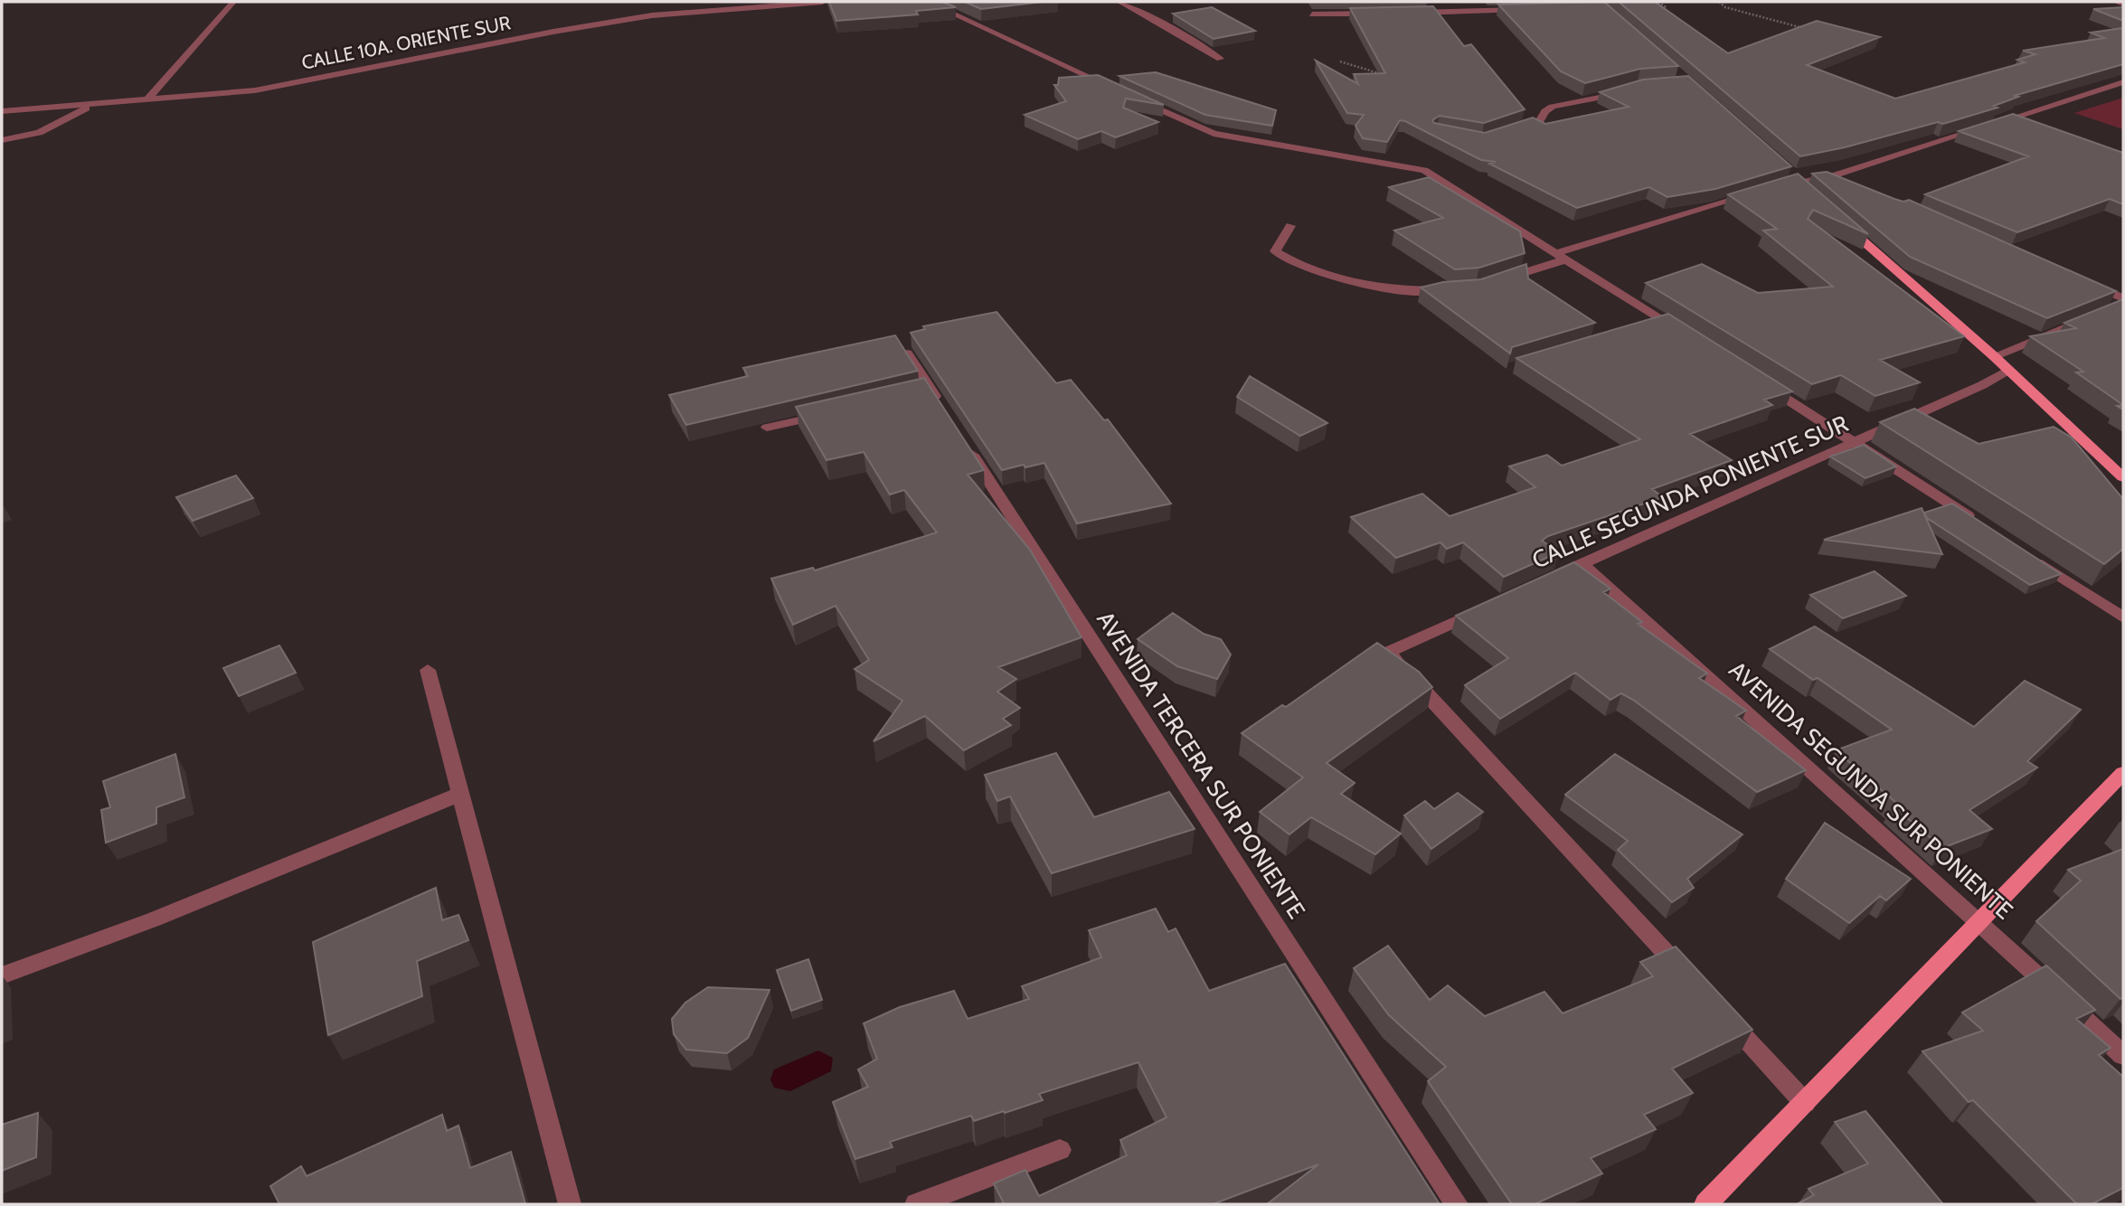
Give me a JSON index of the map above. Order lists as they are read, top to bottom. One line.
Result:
{"streets":{"street":["CALLE 10A. ORIENTE SUR","CALLE SEGUNDA PONIENTE SUR","AVENIDA TERCERA SUR PONIENTE","AVENIDA SEGUNDA SUR PONIENTE"]},"crossings":[["CALLE SEGUNDA PONIENTE SUR","AVENIDA SEGUNDA SUR PONIENTE"]]}
